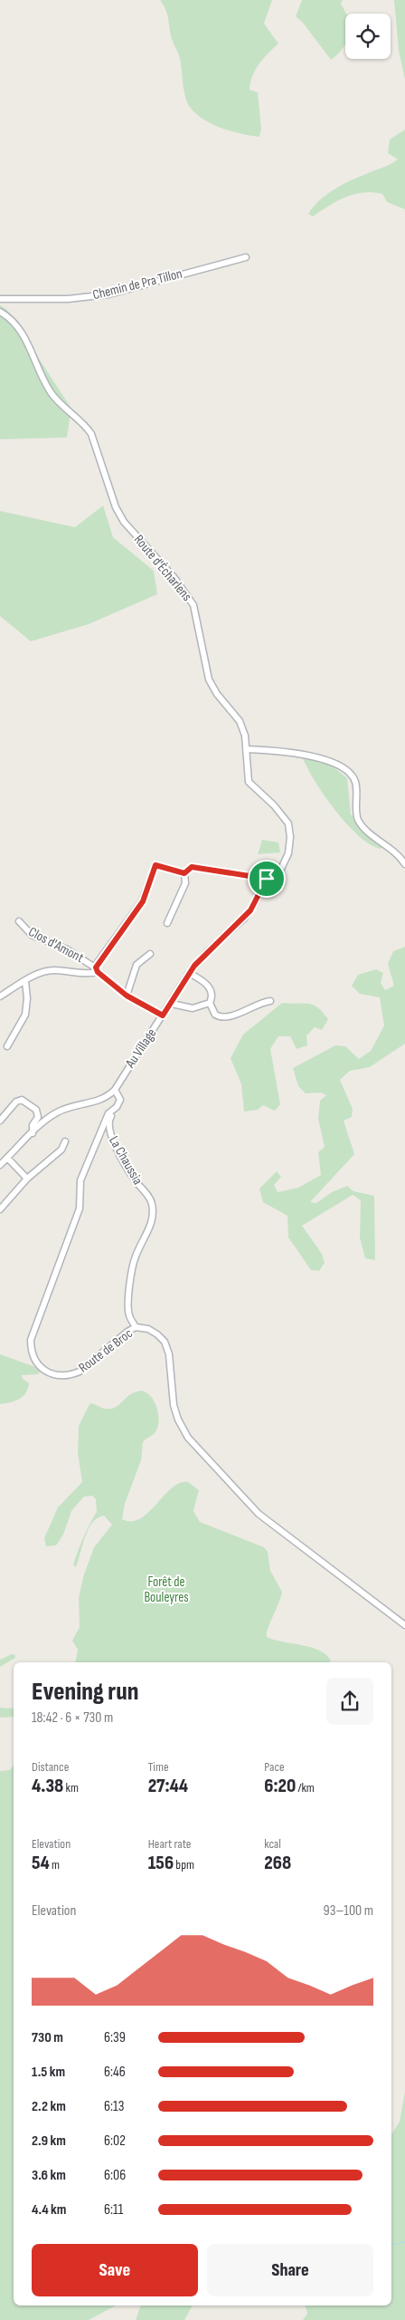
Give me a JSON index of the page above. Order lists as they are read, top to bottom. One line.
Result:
{"streets":{"street":["Chemin de Pra Tillon","Route d'Écharlens","Clos d'Amont","Au Village","La Chaussia","Route de Broc"]},"crossings":[["Route d'Écharlens","Au Village"],["Clos d'Amont","Au Village"],["La Chaussia","Route de Broc"]],"parks":["Forêt de Bouleyres"],"page":{"heading":["Evening run","18:42 · 6 × 730 m"],"stats":[["Distance","4.38 km"],["Time","27:44"],["Pace","6:20 /km"],["Elevation","54 m"],["Heart rate","156 bpm"],["kcal","268"]],"chart":["Elevation","93–100 m"],"list":[{"name":"730 m","note":"6:39"},{"name":"1.5 km","note":"6:46"},{"name":"2.2 km","note":"6:13"},{"name":"2.9 km","note":"6:02"},{"name":"3.6 km","note":"6:06"},{"name":"4.4 km","note":"6:11"}],"buttons":["Save","Share"]}}
